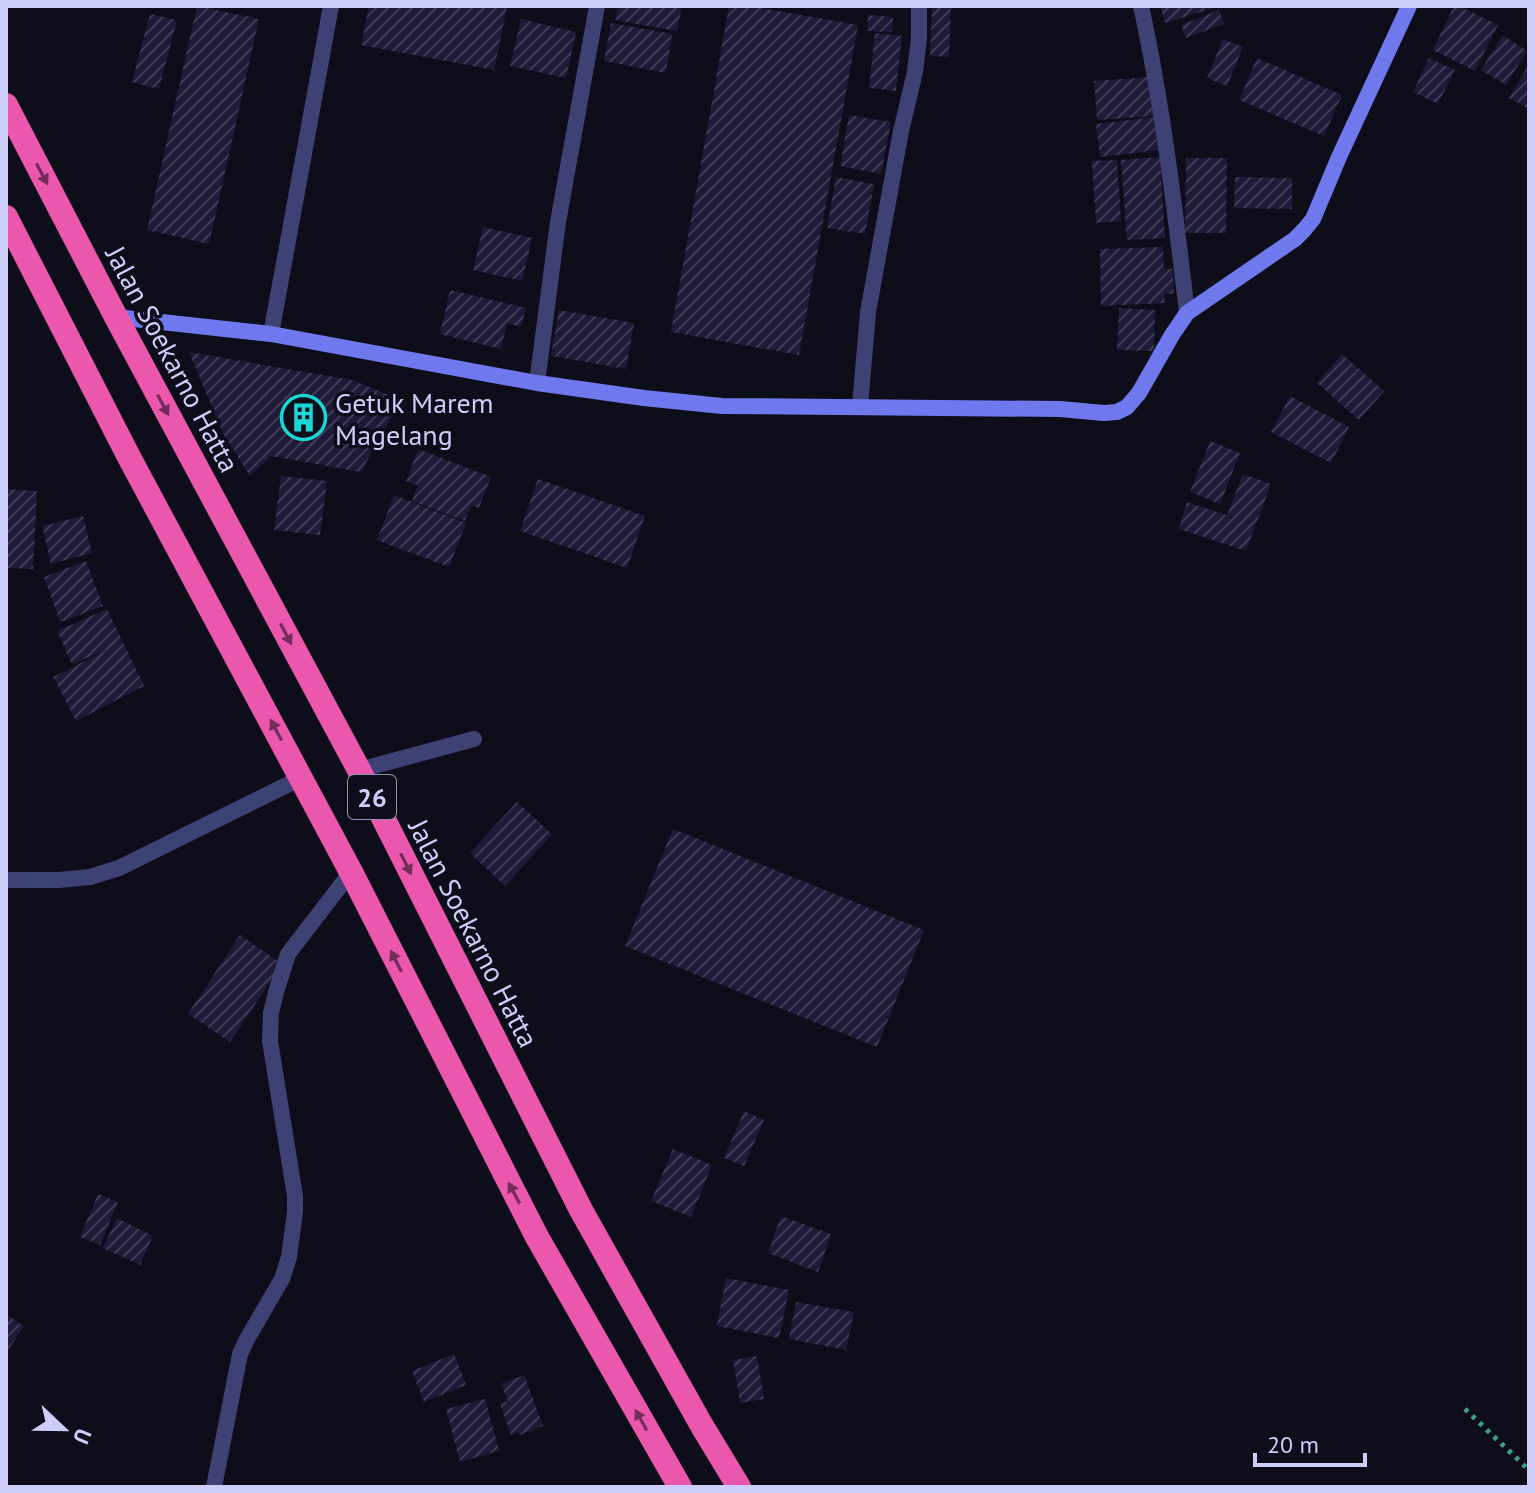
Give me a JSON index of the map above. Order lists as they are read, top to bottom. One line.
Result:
{"streets":{"highway":["Jalan Soekarno Hatta","26"]},"places":{"building":["Getuk Marem Magelang"]},"scale_bar":"20 m","north":"right"}
